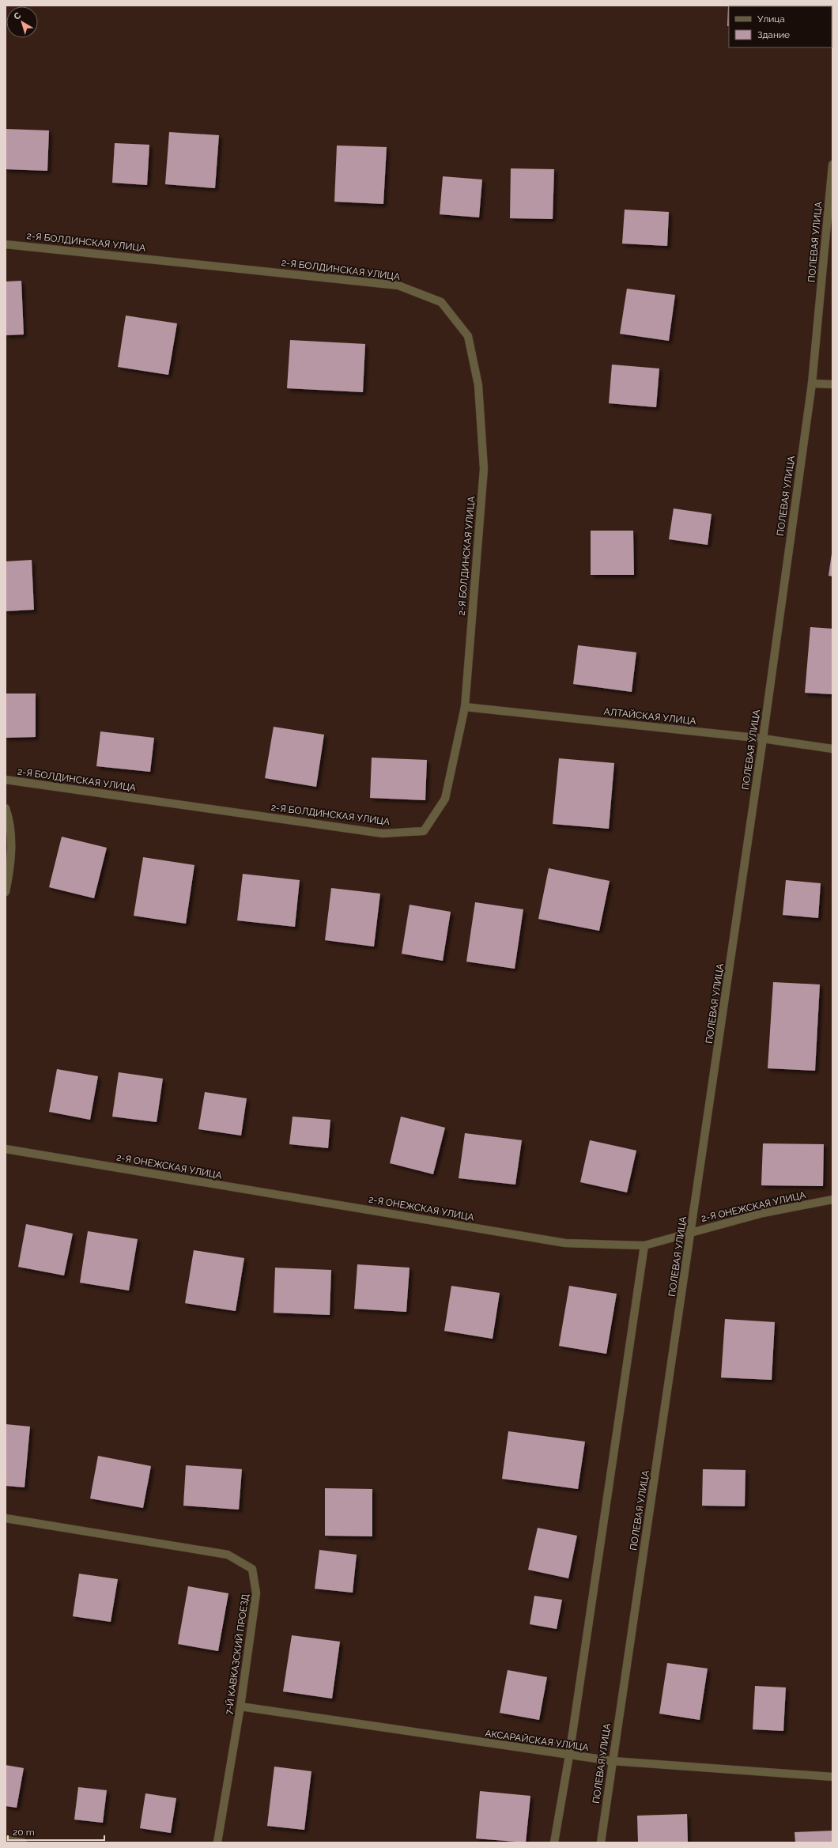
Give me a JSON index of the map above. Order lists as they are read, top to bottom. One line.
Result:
{"streets":{"street":["2-Я БОЛДИНСКАЯ УЛИЦА","ПОЛЕВАЯ УЛИЦА","АЛТАЙСКАЯ УЛИЦА","2-Я ОНЕЖСКАЯ УЛИЦА","7-Й КАВКАЗСКИЙ ПРОЕЗД","АКСАРАЙСКАЯ УЛИЦА"]},"crossings":[["2-Я БОЛДИНСКАЯ УЛИЦА","АЛТАЙСКАЯ УЛИЦА"],["ПОЛЕВАЯ УЛИЦА","АЛТАЙСКАЯ УЛИЦА"],["ПОЛЕВАЯ УЛИЦА","2-Я ОНЕЖСКАЯ УЛИЦА"],["ПОЛЕВАЯ УЛИЦА","АКСАРАЙСКАЯ УЛИЦА"],["7-Й КАВКАЗСКИЙ ПРОЕЗД","АКСАРАЙСКАЯ УЛИЦА"]],"legend":["Улица","Здание"],"scale_bar":"20 m","north":"top left"}
